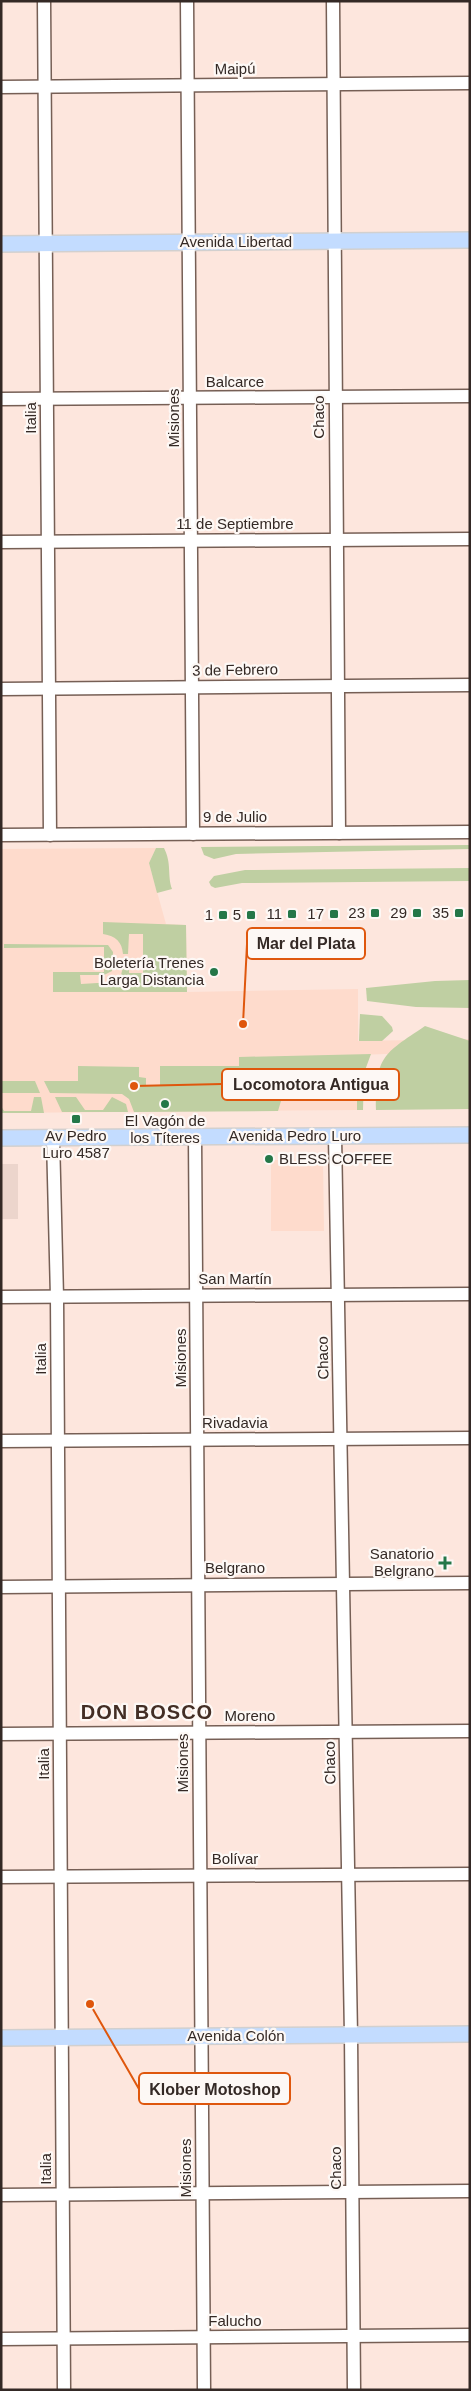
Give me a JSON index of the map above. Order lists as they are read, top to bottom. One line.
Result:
{"streets":{"main road":["Avenida Libertad","Avenida Pedro Luro","Avenida Colón"],"street":["Maipú","Balcarce","Chaco","Italia","Misiones","11 de Septiembre","3 de Febrero","9 de Julio","San Martín","Rivadavia","Belgrano","Moreno","Bolívar","Falucho"]},"crossings":[["Maipú","Chaco"],["Maipú","Italia"],["Maipú","Misiones"],["Avenida Libertad","Chaco"],["Avenida Libertad","Italia"],["Avenida Libertad","Misiones"],["Balcarce","Chaco"],["Balcarce","Italia"],["Balcarce","Misiones"],["Chaco","11 de Septiembre"],["Chaco","3 de Febrero"],["Chaco","9 de Julio"],["Chaco","Avenida Pedro Luro"],["Chaco","San Martín"],["Chaco","Rivadavia"],["Chaco","Belgrano"],["Chaco","Moreno"],["Chaco","Bolívar"],["Chaco","Avenida Colón"],["Chaco","Falucho"],["Italia","11 de Septiembre"],["Italia","3 de Febrero"],["Italia","9 de Julio"],["Italia","Avenida Pedro Luro"],["Italia","San Martín"],["Italia","Rivadavia"],["Italia","Belgrano"],["Italia","Moreno"],["Italia","Bolívar"],["Italia","Avenida Colón"],["Italia","Falucho"],["Misiones","11 de Septiembre"],["Misiones","3 de Febrero"],["Misiones","9 de Julio"],["Misiones","Avenida Pedro Luro"],["Misiones","San Martín"],["Misiones","Rivadavia"],["Misiones","Belgrano"],["Misiones","Moreno"],["Misiones","Bolívar"],["Misiones","Avenida Colón"],["Misiones","Falucho"]],"districts":["DON BOSCO"],"places":{"transit":["23","29","35","11","17","1","5","Av Pedro Luro 4587"],"other":["Boletería Trenes Larga Distancia","Mar del Plata","Locomotora Antigua","El Vagón de los Títeres","BLESS COFFEE","Klober Motoshop"],"health":["Sanatorio Belgrano"]}}
